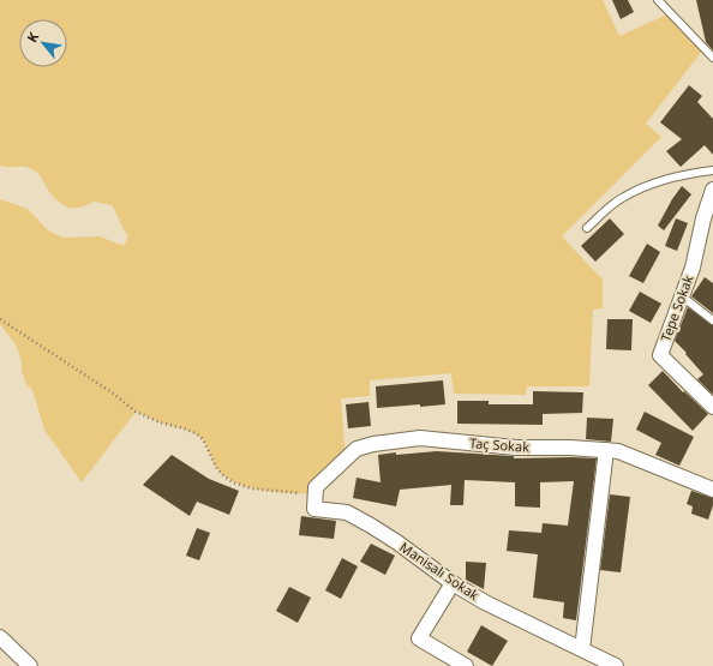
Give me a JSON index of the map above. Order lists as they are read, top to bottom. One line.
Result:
{"streets":{"street":["Tepe Sokak","Taç Sokak","Manisalı Sokak"]},"crossings":[["Taç Sokak","Manisalı Sokak"]],"north":"top left"}
